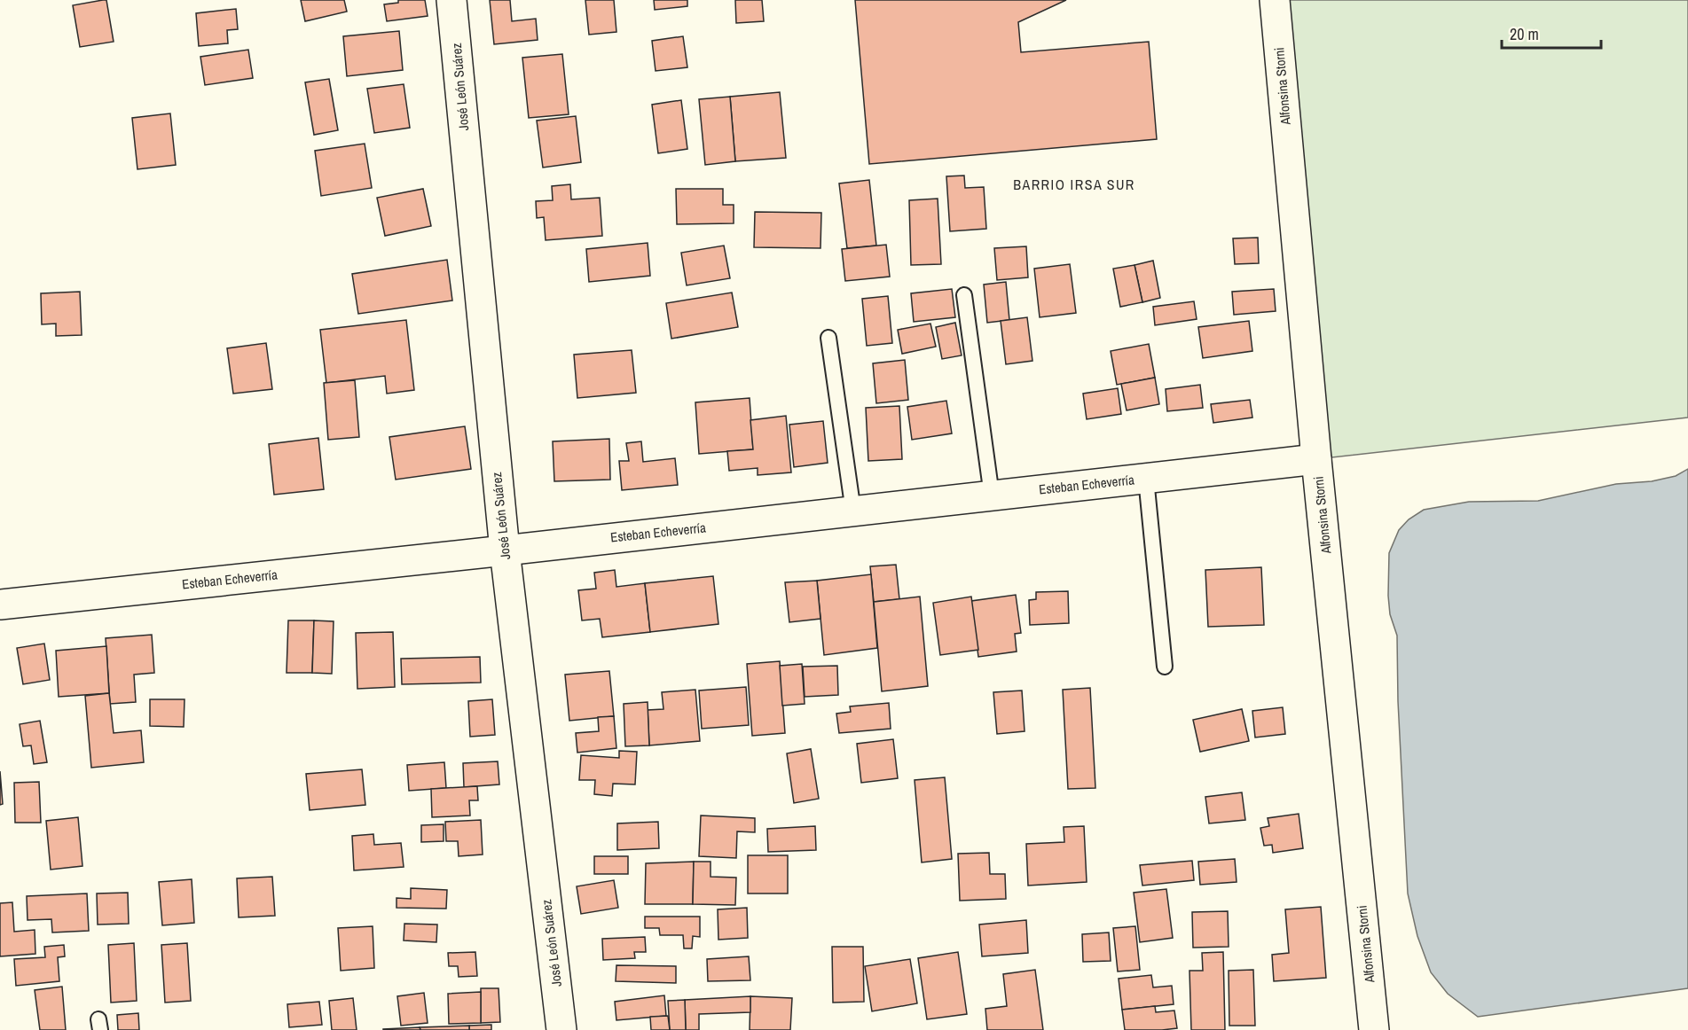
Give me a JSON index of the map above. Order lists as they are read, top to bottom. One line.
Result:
{"streets":{"street":["Alfonsina Storni","José León Suárez","Esteban Echeverría"]},"crossings":[["Alfonsina Storni","Esteban Echeverría"],["José León Suárez","Esteban Echeverría"]],"districts":["BARRIO IRSA SUR"],"scale_bar":"20 m"}
